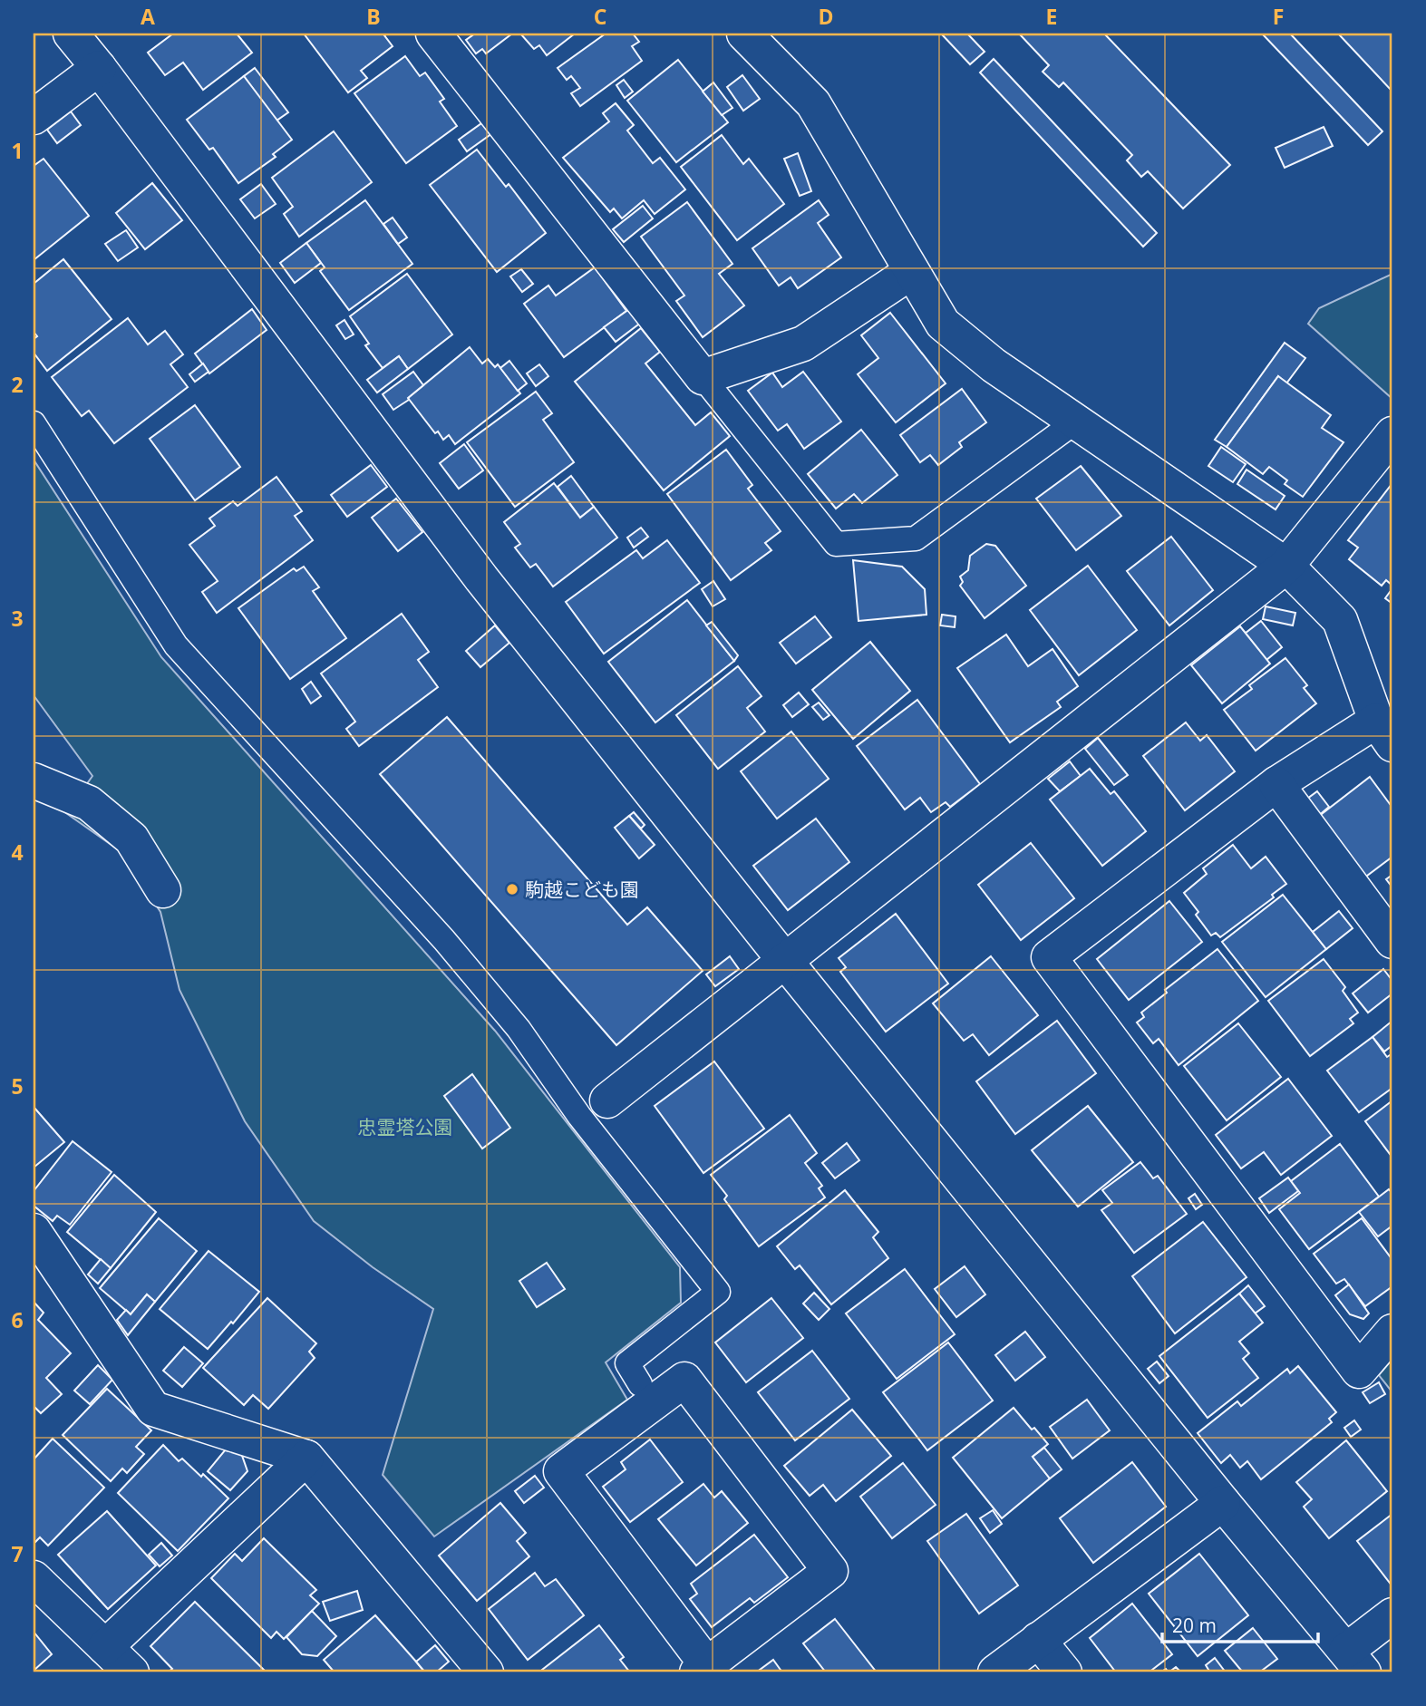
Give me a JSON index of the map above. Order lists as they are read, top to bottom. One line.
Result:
{"parks":["忠霊塔公園"],"places":["駒越こども園"],"scale_bar":"20 m","grid":{"columns":["A","B","C","D","E","F"],"rows":["1","2","3","4","5","6","7"]}}
